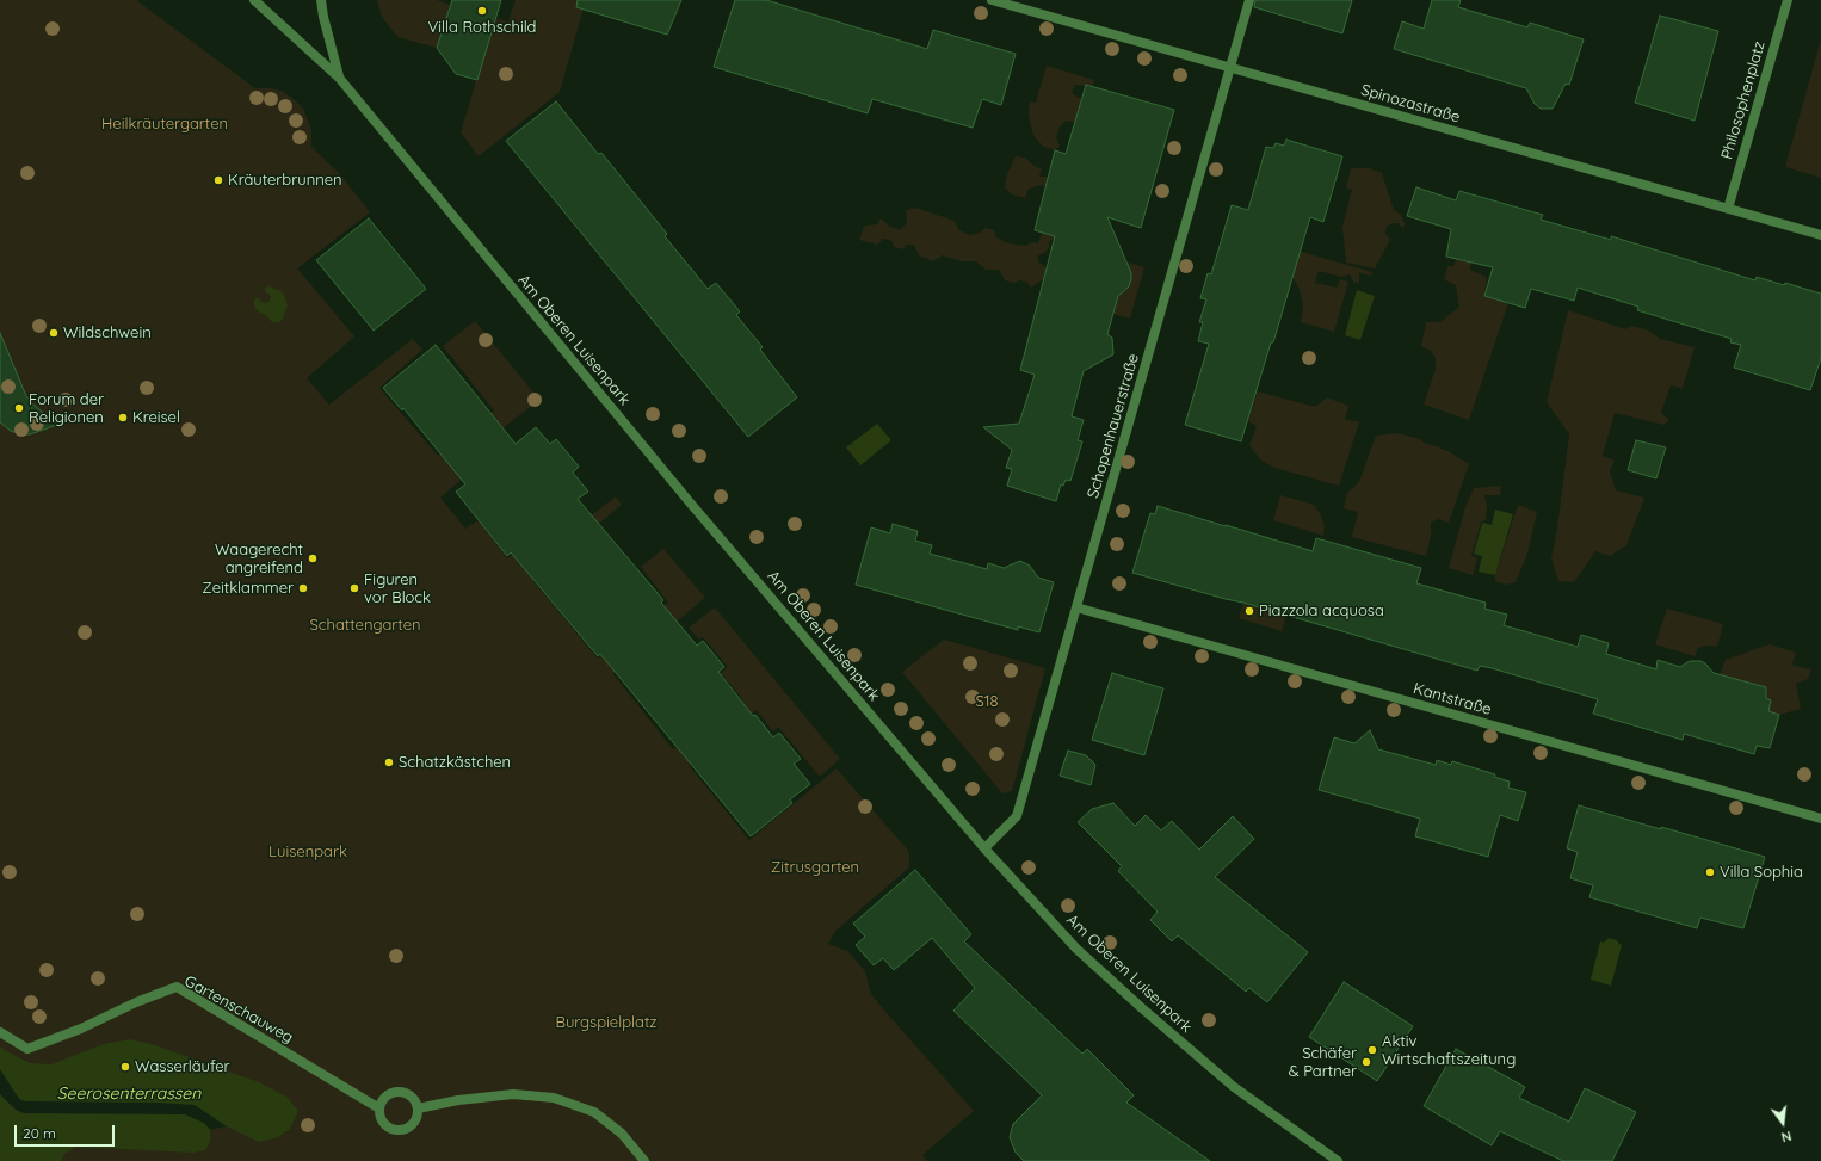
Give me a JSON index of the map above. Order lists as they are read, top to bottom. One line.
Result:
{"streets":{"street":["Philosophenplatz","Spinozastraße","Am Oberen Luisenpark","Schopenhauerstraße","Kantstraße","Gartenschauweg"]},"crossings":[["Philosophenplatz","Spinozastraße"],["Spinozastraße","Schopenhauerstraße"],["Am Oberen Luisenpark","Schopenhauerstraße"],["Schopenhauerstraße","Kantstraße"]],"water":["Seerosenterrassen"],"parks":["Heilkräutergarten","Schattengarten","S18","Luisenpark","Zitrusgarten","Burgspielplatz"],"places":["Villa Rothschild","Kräuterbrunnen","Wildschwein","Forum der Religionen","Kreisel","Waagerecht angreifend","Zeitklammer","Figuren vor Block","Piazzola acquosa","Schatzkästchen","Villa Sophia","Aktiv Wirtschaftszeitung","Schäfer & Partner","Wasserläufer"],"scale_bar":"20 m","north":"bottom"}
